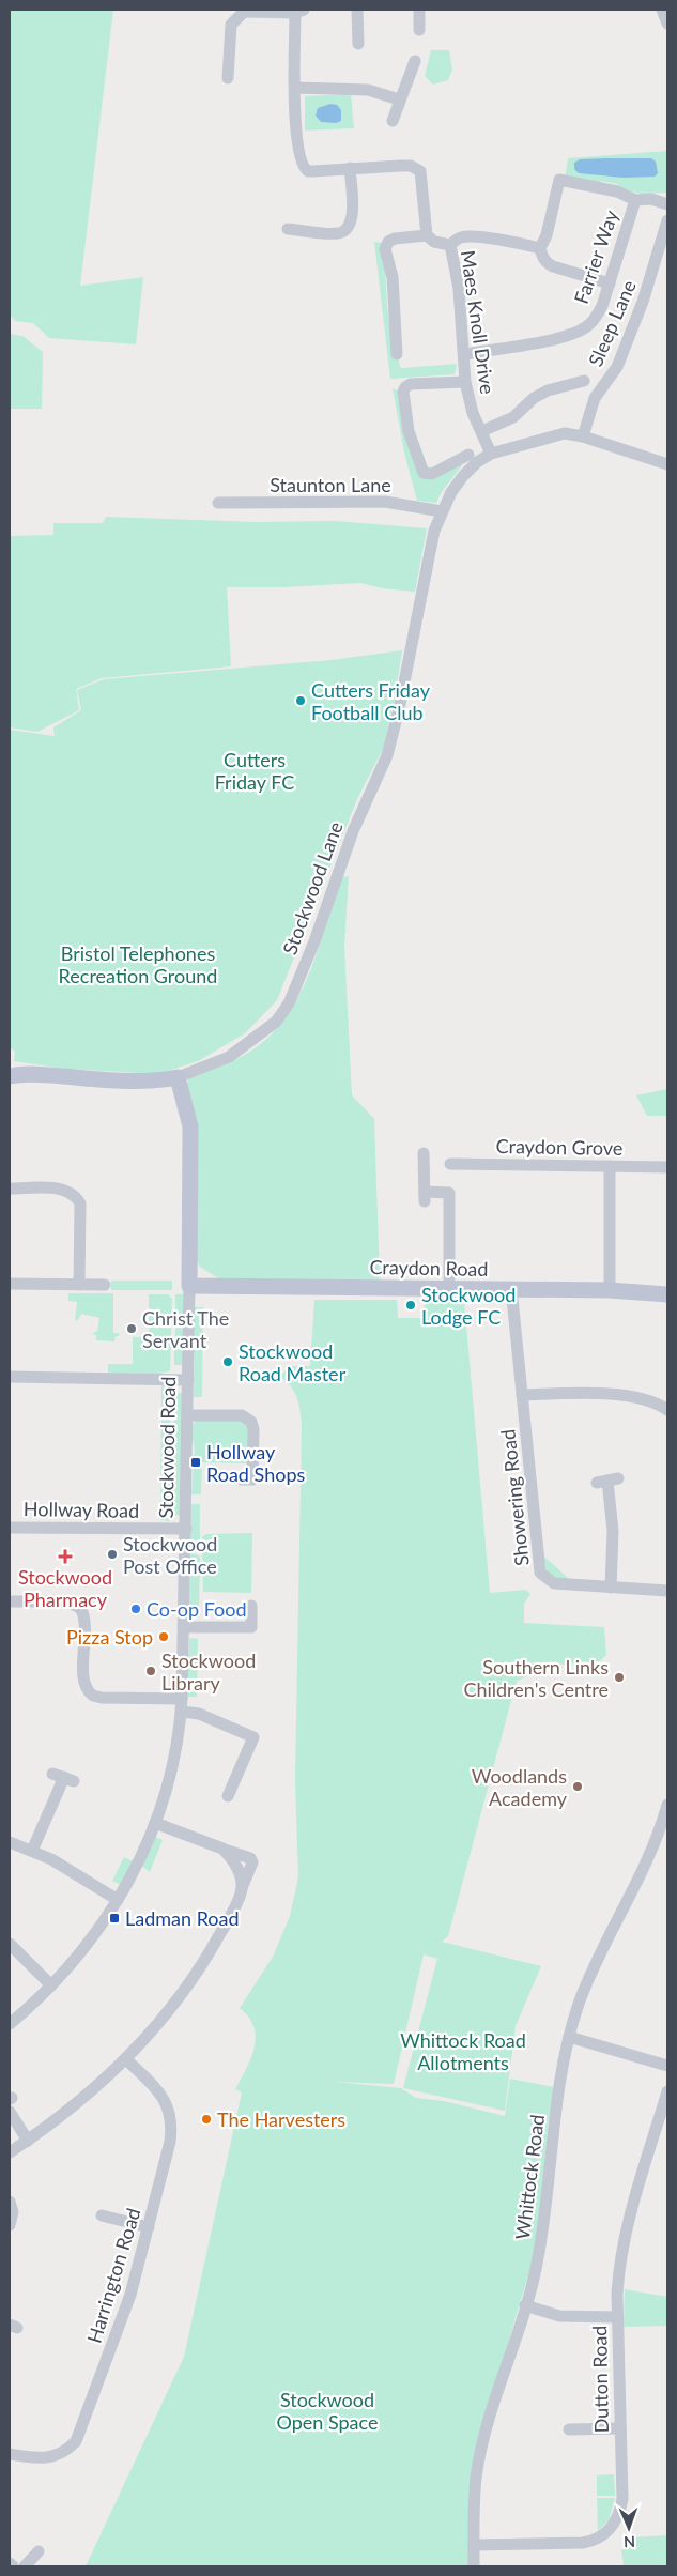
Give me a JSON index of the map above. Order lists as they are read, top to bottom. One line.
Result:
{"streets":{"street":["Farrier Way","Maes Knoll Drive","Sleep Lane","Staunton Lane","Stockwood Lane","Craydon Grove","Craydon Road","Stockwood Road","Showering Road","Hollway Road","Whittock Road","Harrington Road","Dutton Road"]},"crossings":[["Farrier Way","Maes Knoll Drive"],["Maes Knoll Drive","Stockwood Lane"],["Staunton Lane","Stockwood Lane"],["Stockwood Lane","Stockwood Road"],["Craydon Road","Stockwood Road"],["Craydon Road","Showering Road"],["Stockwood Road","Hollway Road"],["Whittock Road","Dutton Road"]],"parks":["Cutters Friday FC","Bristol Telephones Recreation Ground","Whittock Road Allotments","Stockwood Open Space"],"places":{"other":["Cutters Friday Football Club","Stockwood Lodge FC","Christ The Servant","Stockwood Road Master","Stockwood Post Office","Co-op Food","Pizza Stop","Stockwood Library","Southern Links Children's Centre","Woodlands Academy","The Harvesters"],"transit":["Hollway Road Shops","Ladman Road"],"health":["Stockwood Pharmacy"]},"north":"bottom"}
